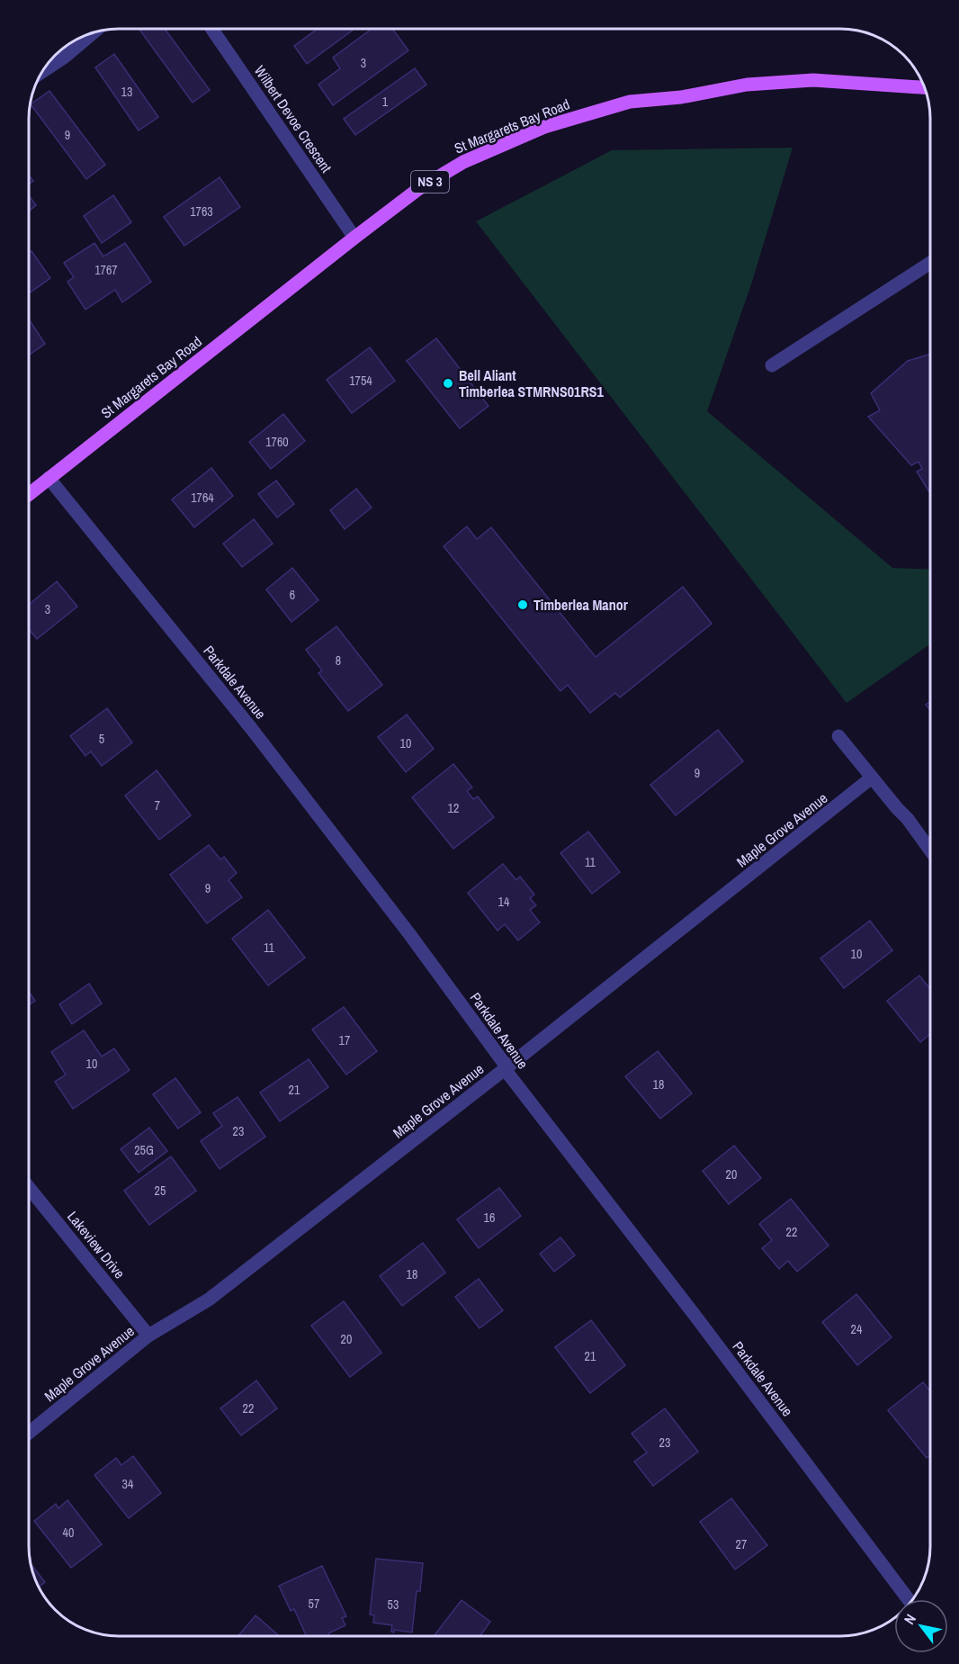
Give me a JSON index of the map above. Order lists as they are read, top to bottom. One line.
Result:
{"streets":{"main road":["St Margarets Bay Road","NS 3"],"street":["Wilbert Devoe Crescent","Parkdale Avenue","Maple Grove Avenue","Lakeview Drive"]},"crossings":[["Wilbert Devoe Crescent","St Margarets Bay Road"],["St Margarets Bay Road","Parkdale Avenue"],["Parkdale Avenue","Maple Grove Avenue"],["Maple Grove Avenue","Lakeview Drive"]],"places":["Bell Aliant Timberlea STMRNS01RS1","Timberlea Manor"],"house_numbers":["3","13","1","9","1763","1767","1754","1760","1764","6","3","8","5","10","9","7","12","11","9","14","11","10","17","10","18","21","23","25G","20","25","16","22","18","24","20","21","22","23","34","40","27","57","53"],"north":"top left"}
